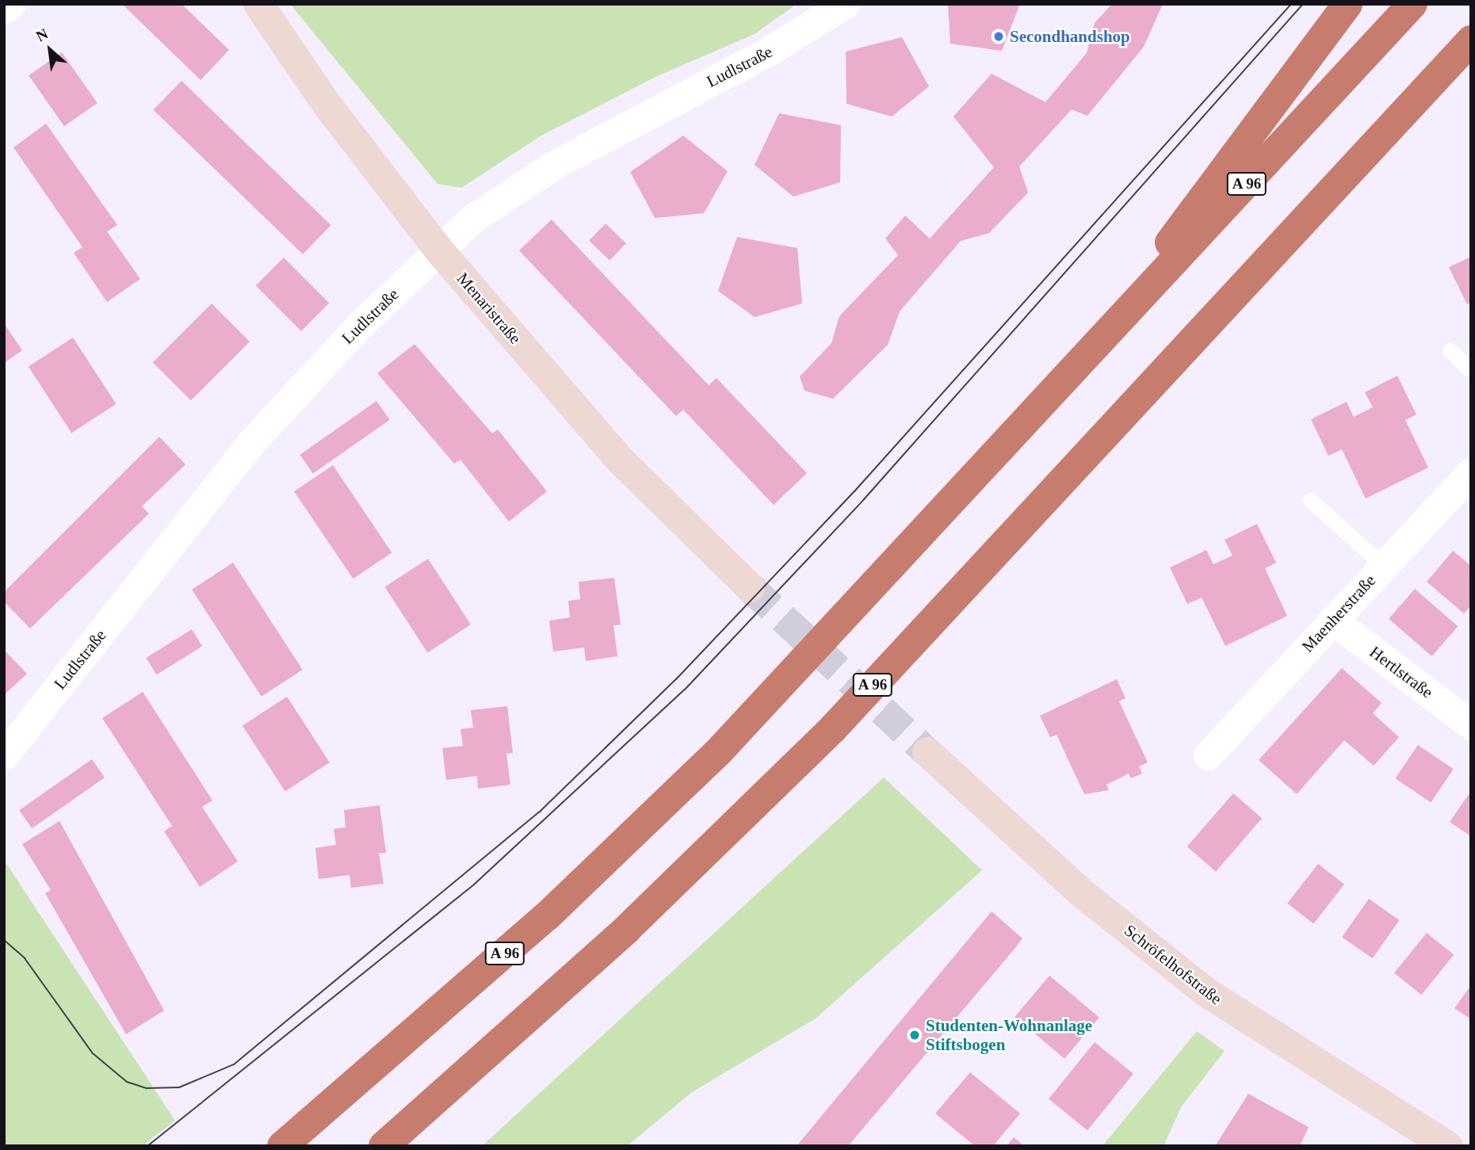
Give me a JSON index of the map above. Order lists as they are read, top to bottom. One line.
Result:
{"streets":{"highway":["A 96"],"street":["Ludlstraße","Menaristraße","Maenherstraße","Hertlstraße","Schröfelhofstraße"]},"crossings":[["Ludlstraße","Menaristraße"],["Maenherstraße","Hertlstraße"]],"places":["Secondhandshop","Studenten-Wohnanlage Stiftsbogen"],"north":"top left"}
